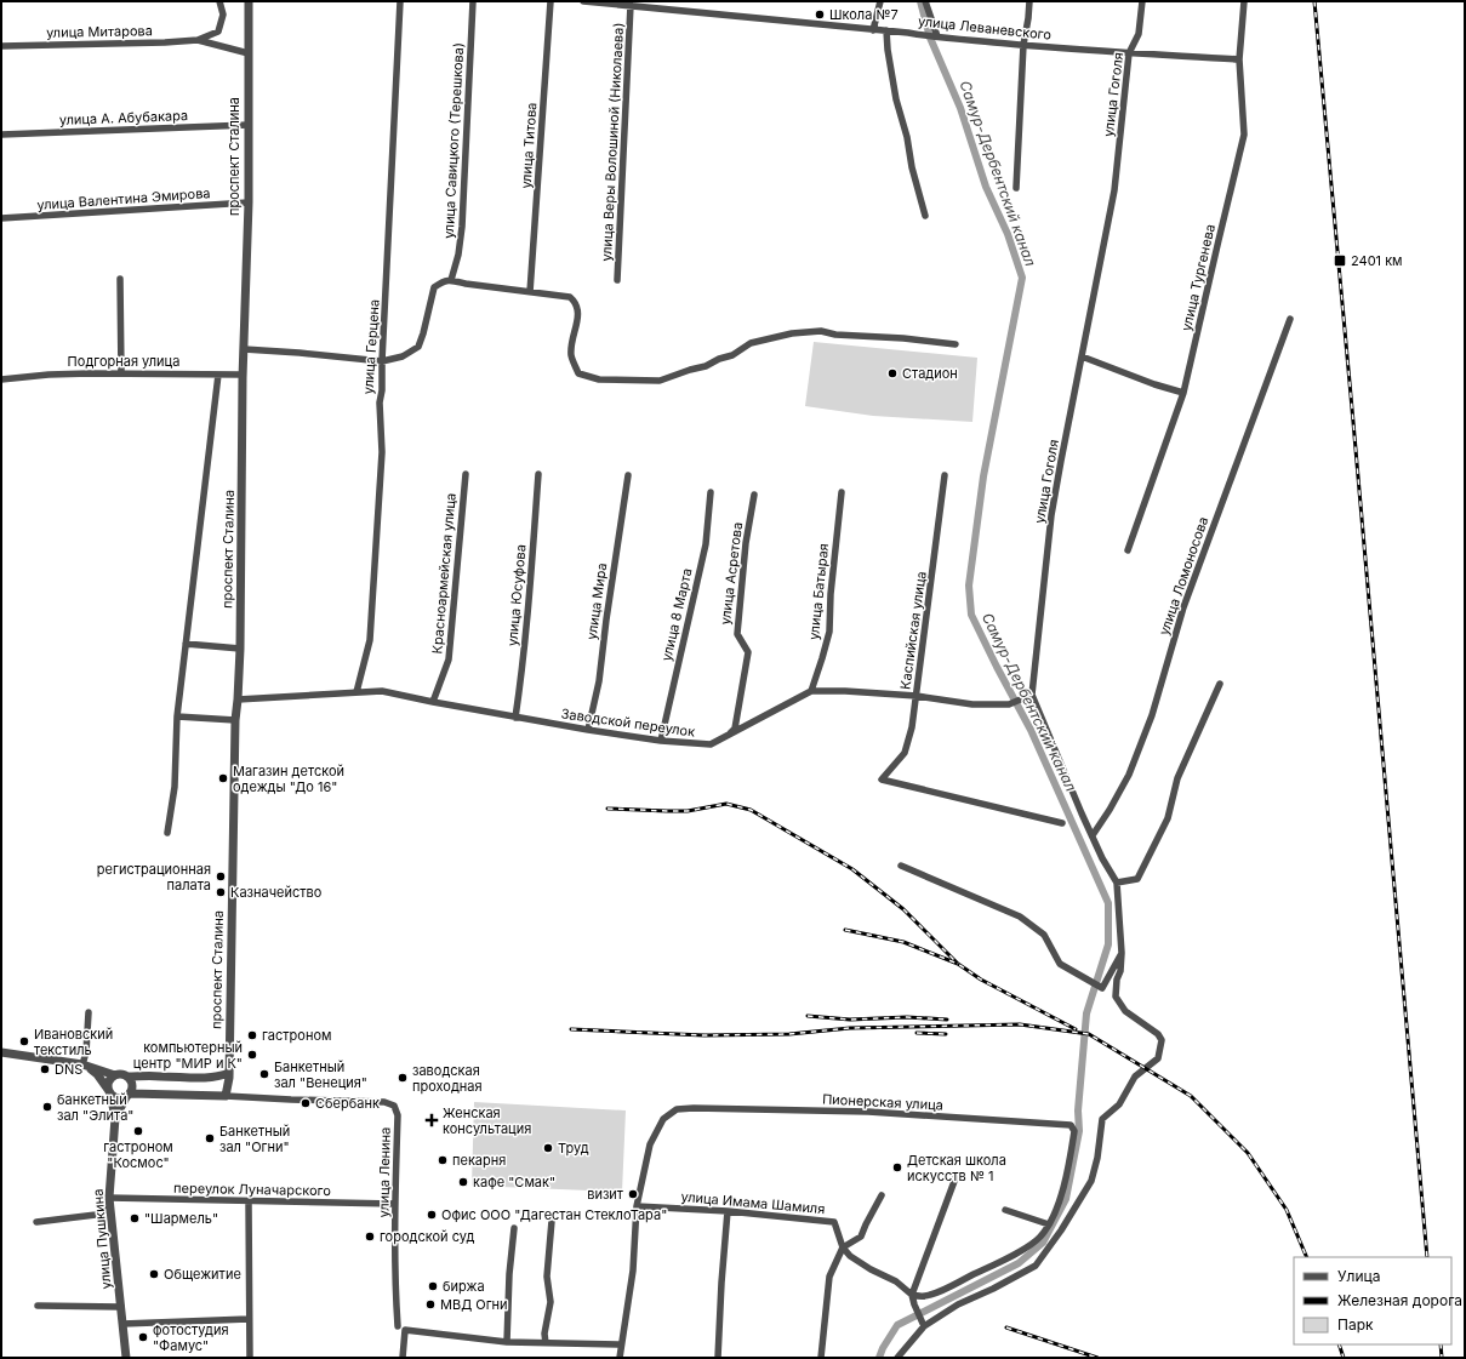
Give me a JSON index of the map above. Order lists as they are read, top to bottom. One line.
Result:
{"streets":{"street":["улица Леваневского","улица Митарова","улица Гоголя","улица А. Абубакара","улица Савицкого (Терешкова)","улица Веры Волошиной (Николаева)","улица Титова","проспект Сталина","улица Валентина Эмирова","улица Тургенева","улица Герцена","Подгорная улица","Красноармейская улица","улица Асретова","улица Ломоносова","улица Батырая","улица Юсуфова","улица Мира","улица 8 Марта","Каспийская улица","Заводской переулок","Пионерская улица","улица Ленина","переулок Луначарского","улица Имама Шамиля","улица Пушкина"]},"crossings":[["улица Леваневского","улица Гоголя"],["улица Леваневского","улица Веры Волошиной (Николаева)"],["улица Леваневского","улица Тургенева"],["улица Митарова","проспект Сталина"],["улица Гоголя","улица Ломоносова"],["улица Гоголя","Заводской переулок"],["улица А. Абубакара","проспект Сталина"],["проспект Сталина","улица Валентина Эмирова"],["проспект Сталина","Подгорная улица"],["проспект Сталина","Заводской переулок"],["проспект Сталина","улица Ленина"],["улица Герцена","Заводской переулок"],["Красноармейская улица","Заводской переулок"],["улица Асретова","Заводской переулок"],["улица Батырая","Заводской переулок"],["улица Юсуфова","Заводской переулок"],["улица Мира","Заводской переулок"],["улица 8 Марта","Заводской переулок"],["Каспийская улица","Заводской переулок"],["Пионерская улица","улица Имама Шамиля"],["улица Ленина","переулок Луначарского"],["переулок Луначарского","улица Пушкина"]],"water":["Самур-Дербентский канал"],"places":{"other":["Школа №7","Стадион","Магазин детской одежды \"До 16\"","регистрационная палата","Казначейство","гастроном","Ивановский текстиль","компьютерный центр \"МИР и К\"","DNS","Банкетный зал \"Венеция\"","заводская проходная","Сбербанк","банкетный зал \"Элита\"","гастроном \"Космос\"","Банкетный зал \"Огни\"","Труд","пекарня","Детская школа искусств № 1","кафе \"Смак\"","визит","Офис ООО \"Дагестан СтеклоТара\"","\"Шармель\"","городской суд","Общежитие","биржа","МВД Огни","фотостудия \"Фамус\""],"transit":["2401 км"],"health":["Женская консультация"]},"legend":["Улица","Железная дорога","Парк"]}
